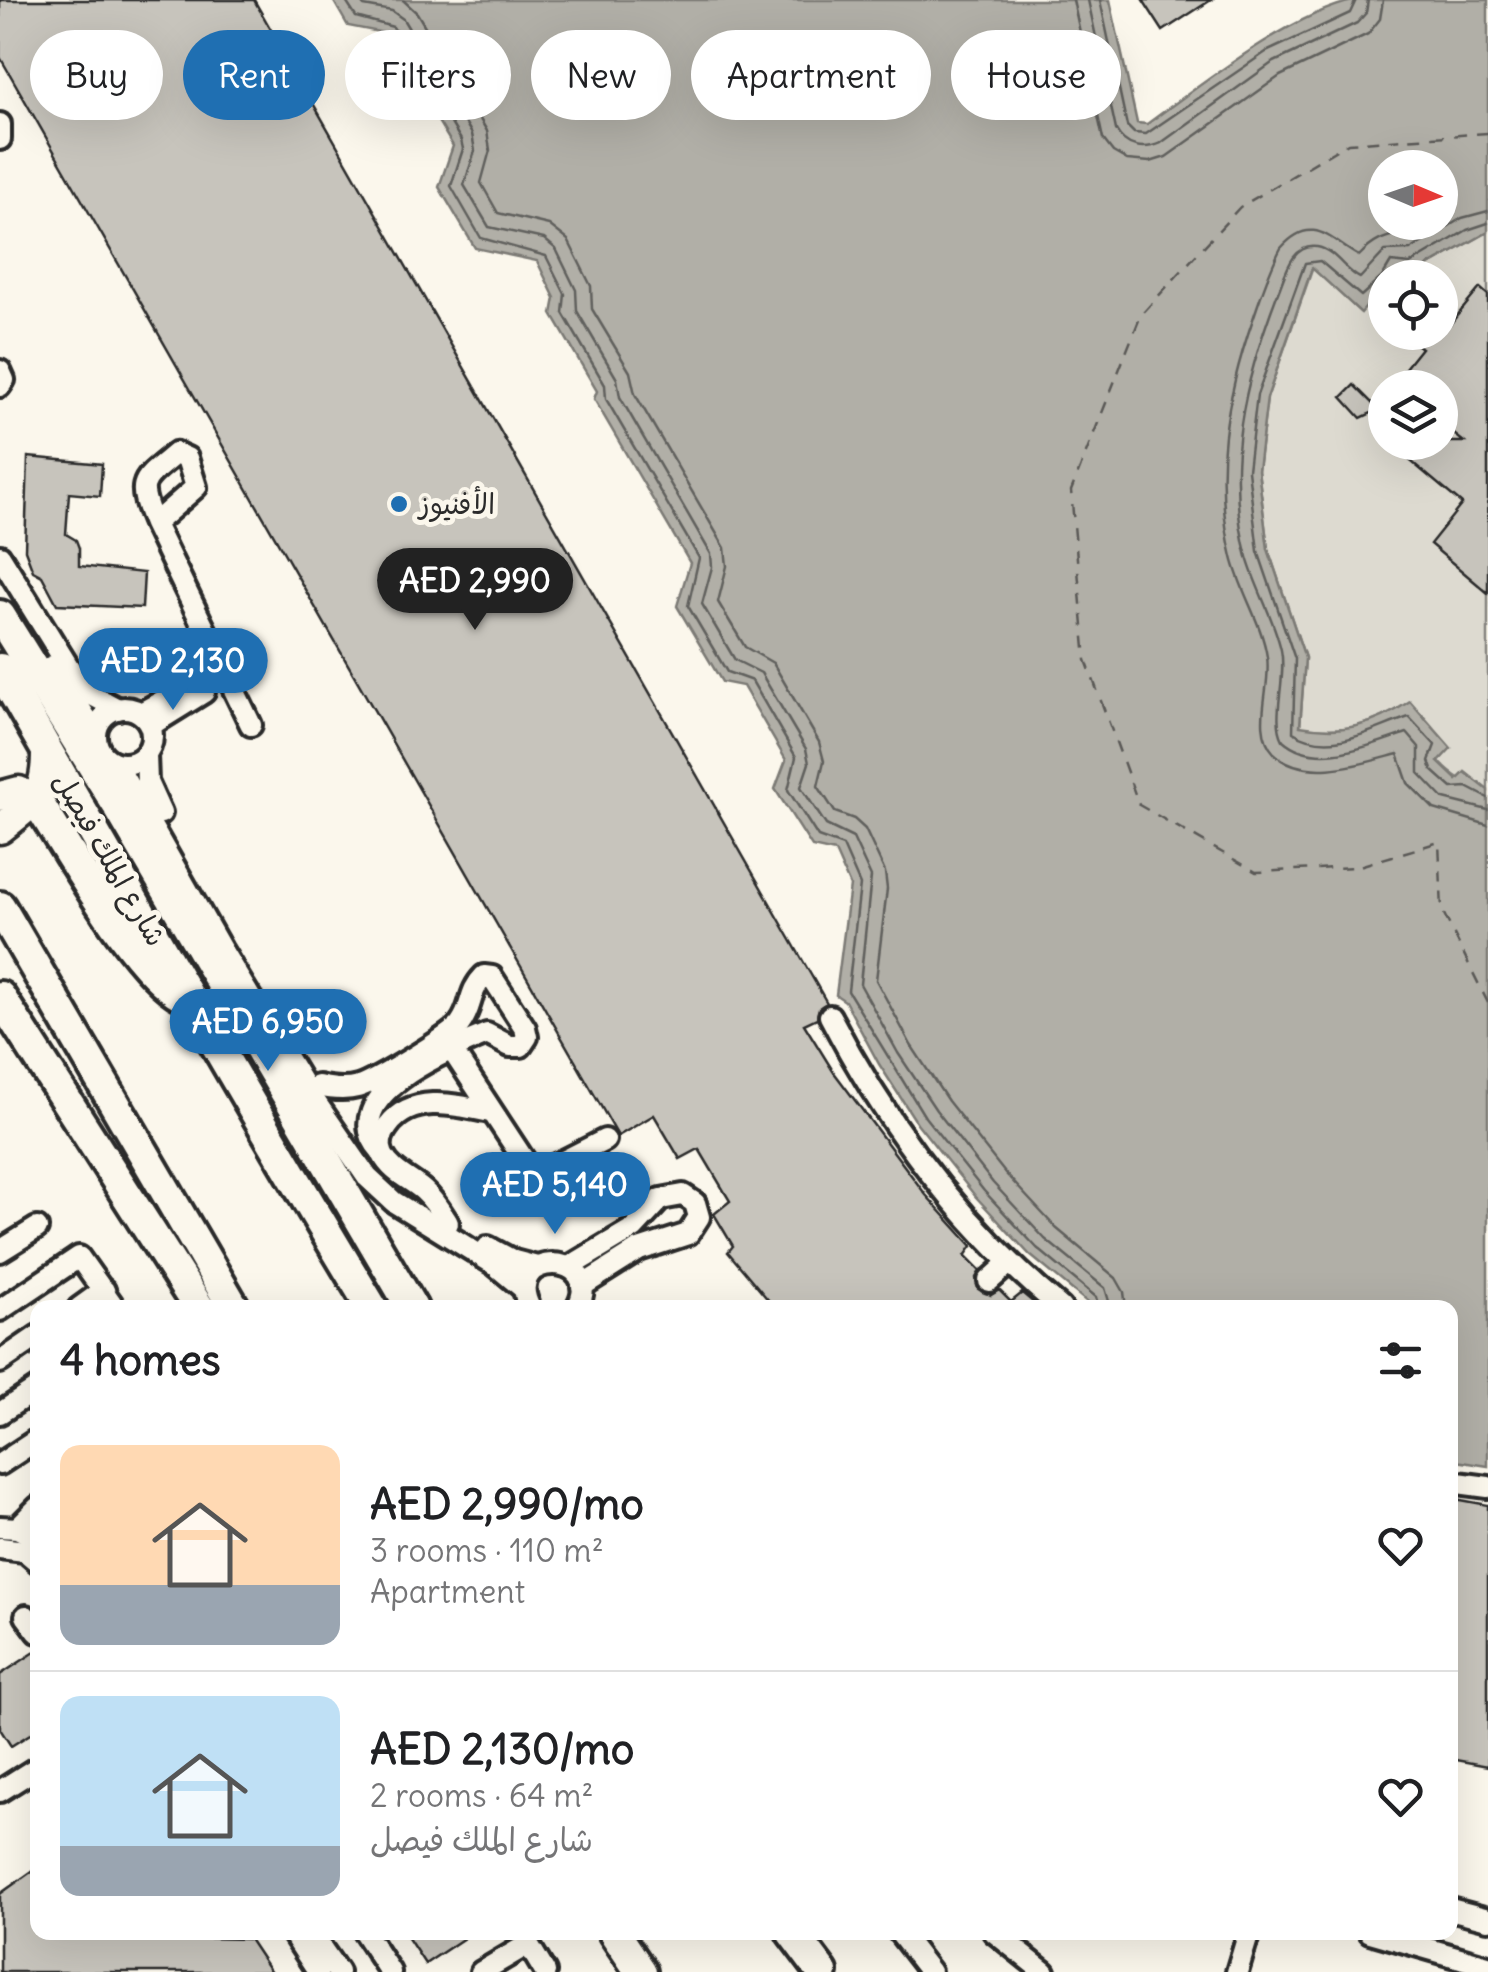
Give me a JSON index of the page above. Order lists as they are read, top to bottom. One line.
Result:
{"streets":{"highway":["شارع الملك فيصل"]},"places":["الأفنيوز"],"north":"right","page":{"chip":["Buy","Rent","Filters","New","Apartment","House"],"price":["AED 2,990","AED 2,130","AED 6,950","AED 5,140"],"heading":"4 homes","list":[{"name":"AED 2,990/mo","note":"3 rooms · 110 m² · Apartment"},{"name":"AED 2,130/mo","note":"2 rooms · 64 m² · شارع الملك فيصل"}]}}
